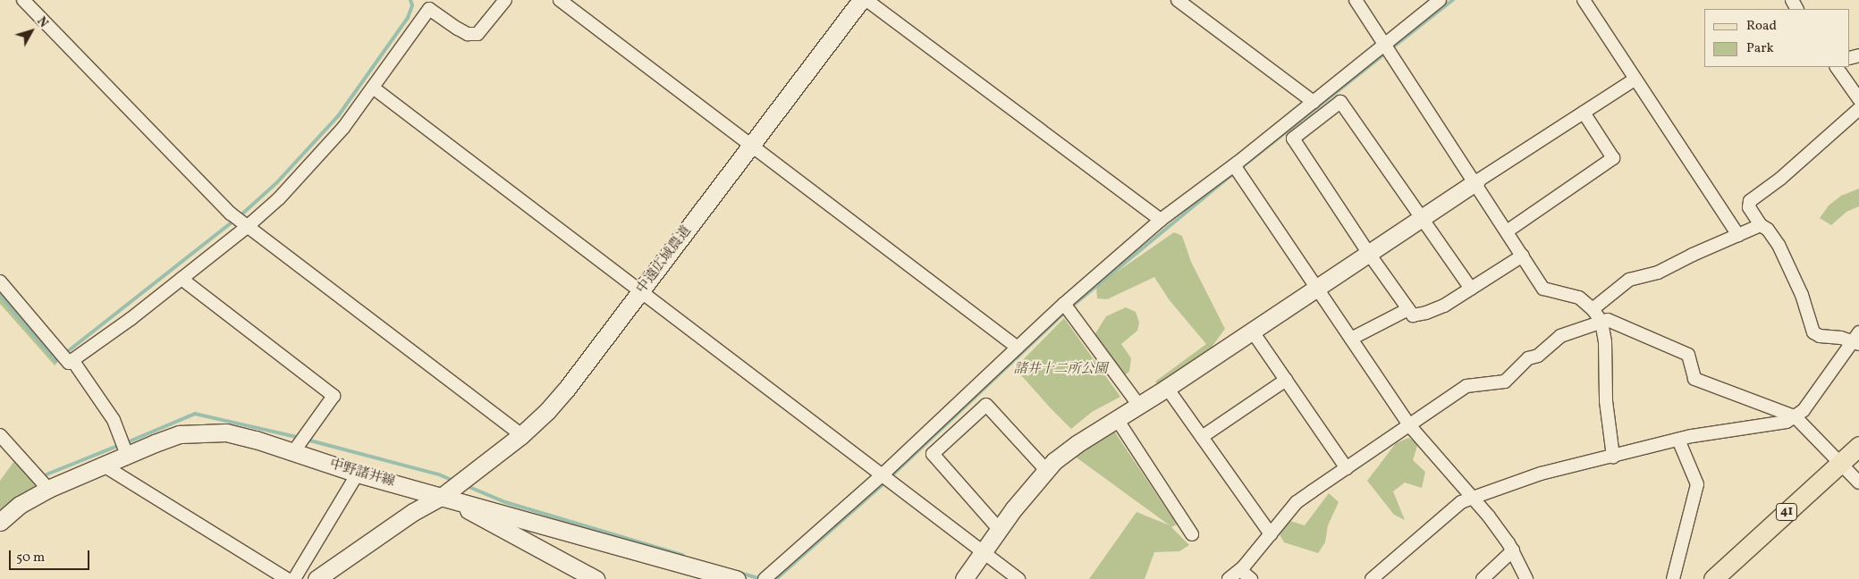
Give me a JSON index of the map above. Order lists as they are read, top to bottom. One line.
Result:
{"streets":{"main road":["41"],"street":["中遠広域農道","中野諸井線"]},"crossings":[["中遠広域農道","中野諸井線"]],"parks":["諸井十二所公園"],"legend":["Road","Park"],"scale_bar":"50 m","north":"top right"}
